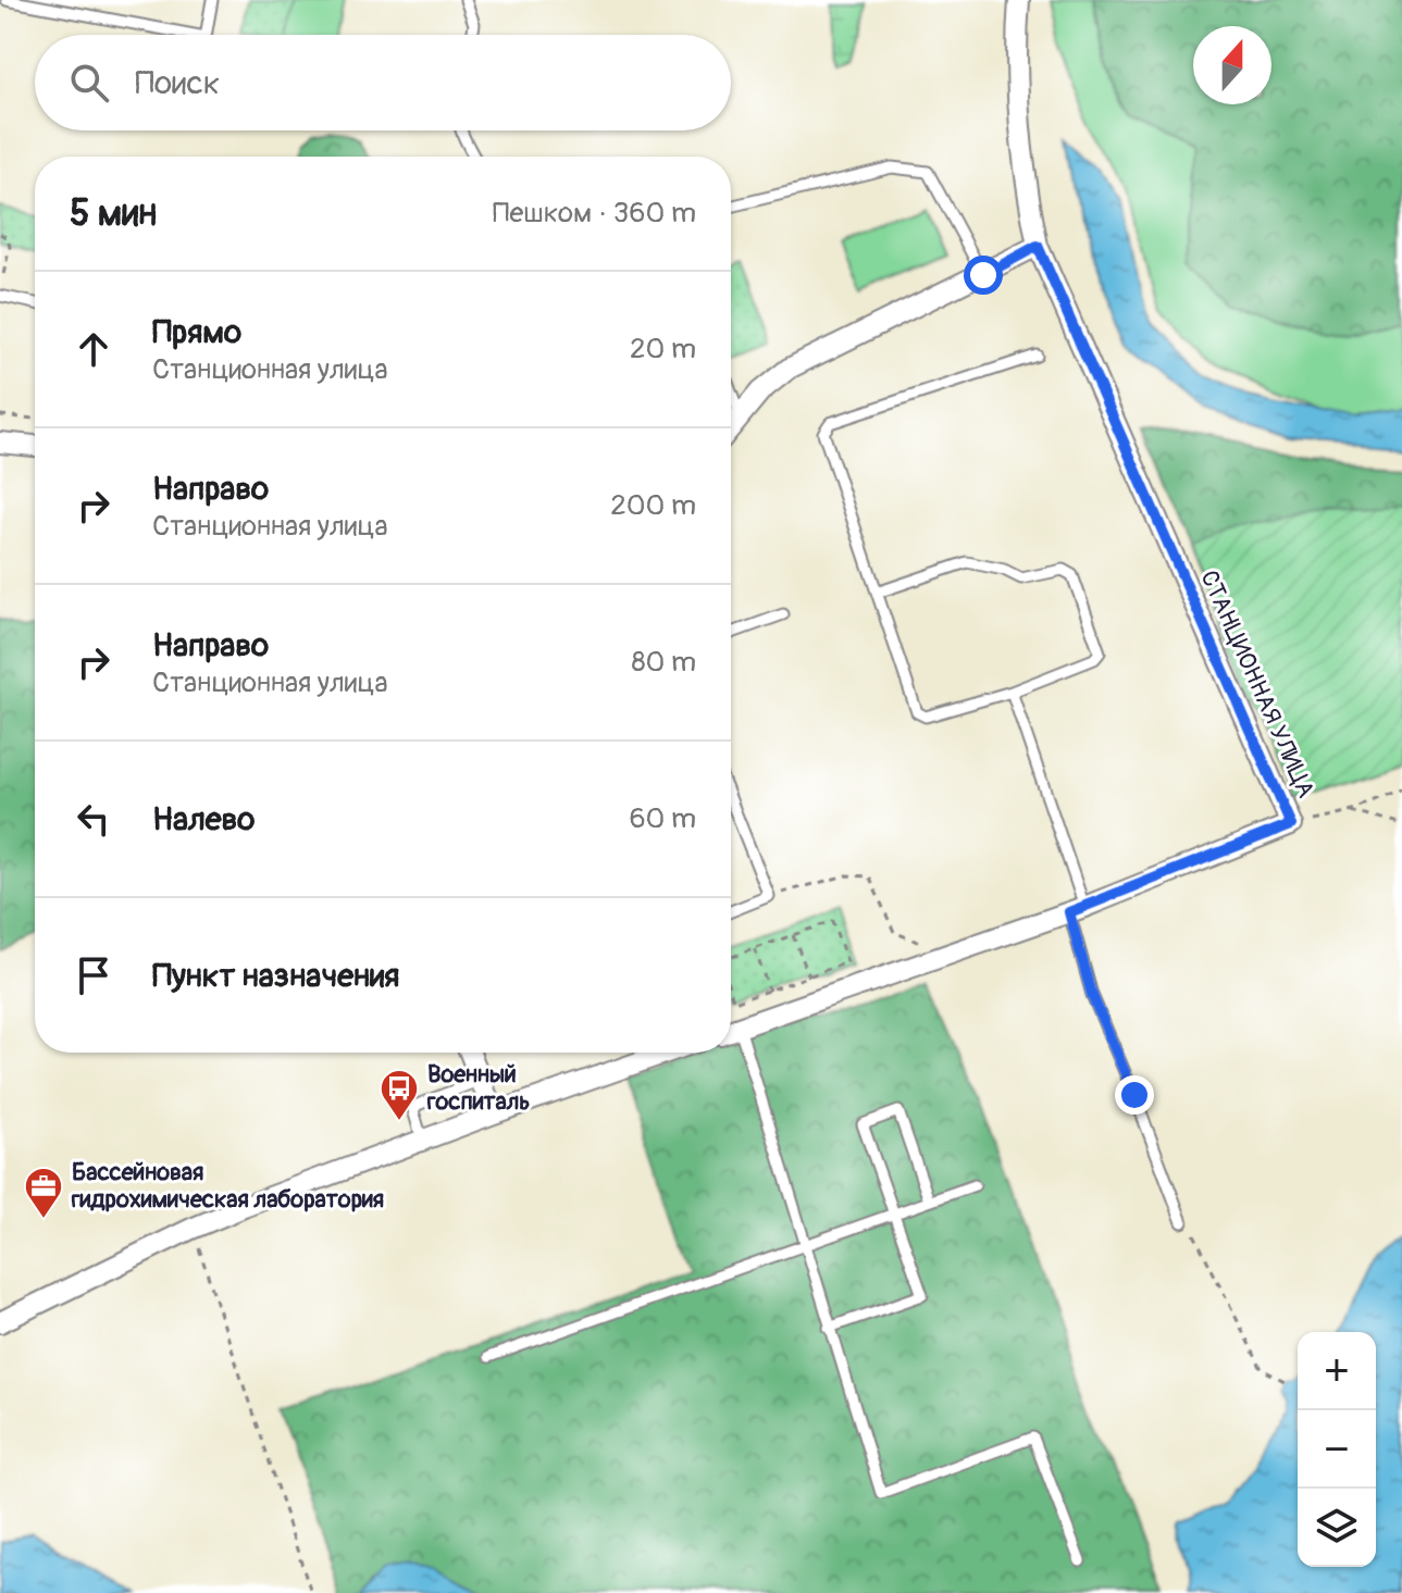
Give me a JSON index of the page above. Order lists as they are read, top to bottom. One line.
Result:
{"streets":{"street":["СТАНЦИОННАЯ УЛИЦА"]},"places":{"bus stop":["Военный госпиталь"],"office":["Бассейновая гидрохимическая лаборатория"]},"north":"top","page":{"search":"Поиск","heading":["5 мин","Пешком · 360 m"],"list":[["Прямо","Станционная улица","20 m"],["Направо","Станционная улица","200 m"],["Направо","Станционная улица","80 m"],["Налево","60 m"],"Пункт назначения"],"map_buttons":["+","−"]}}
